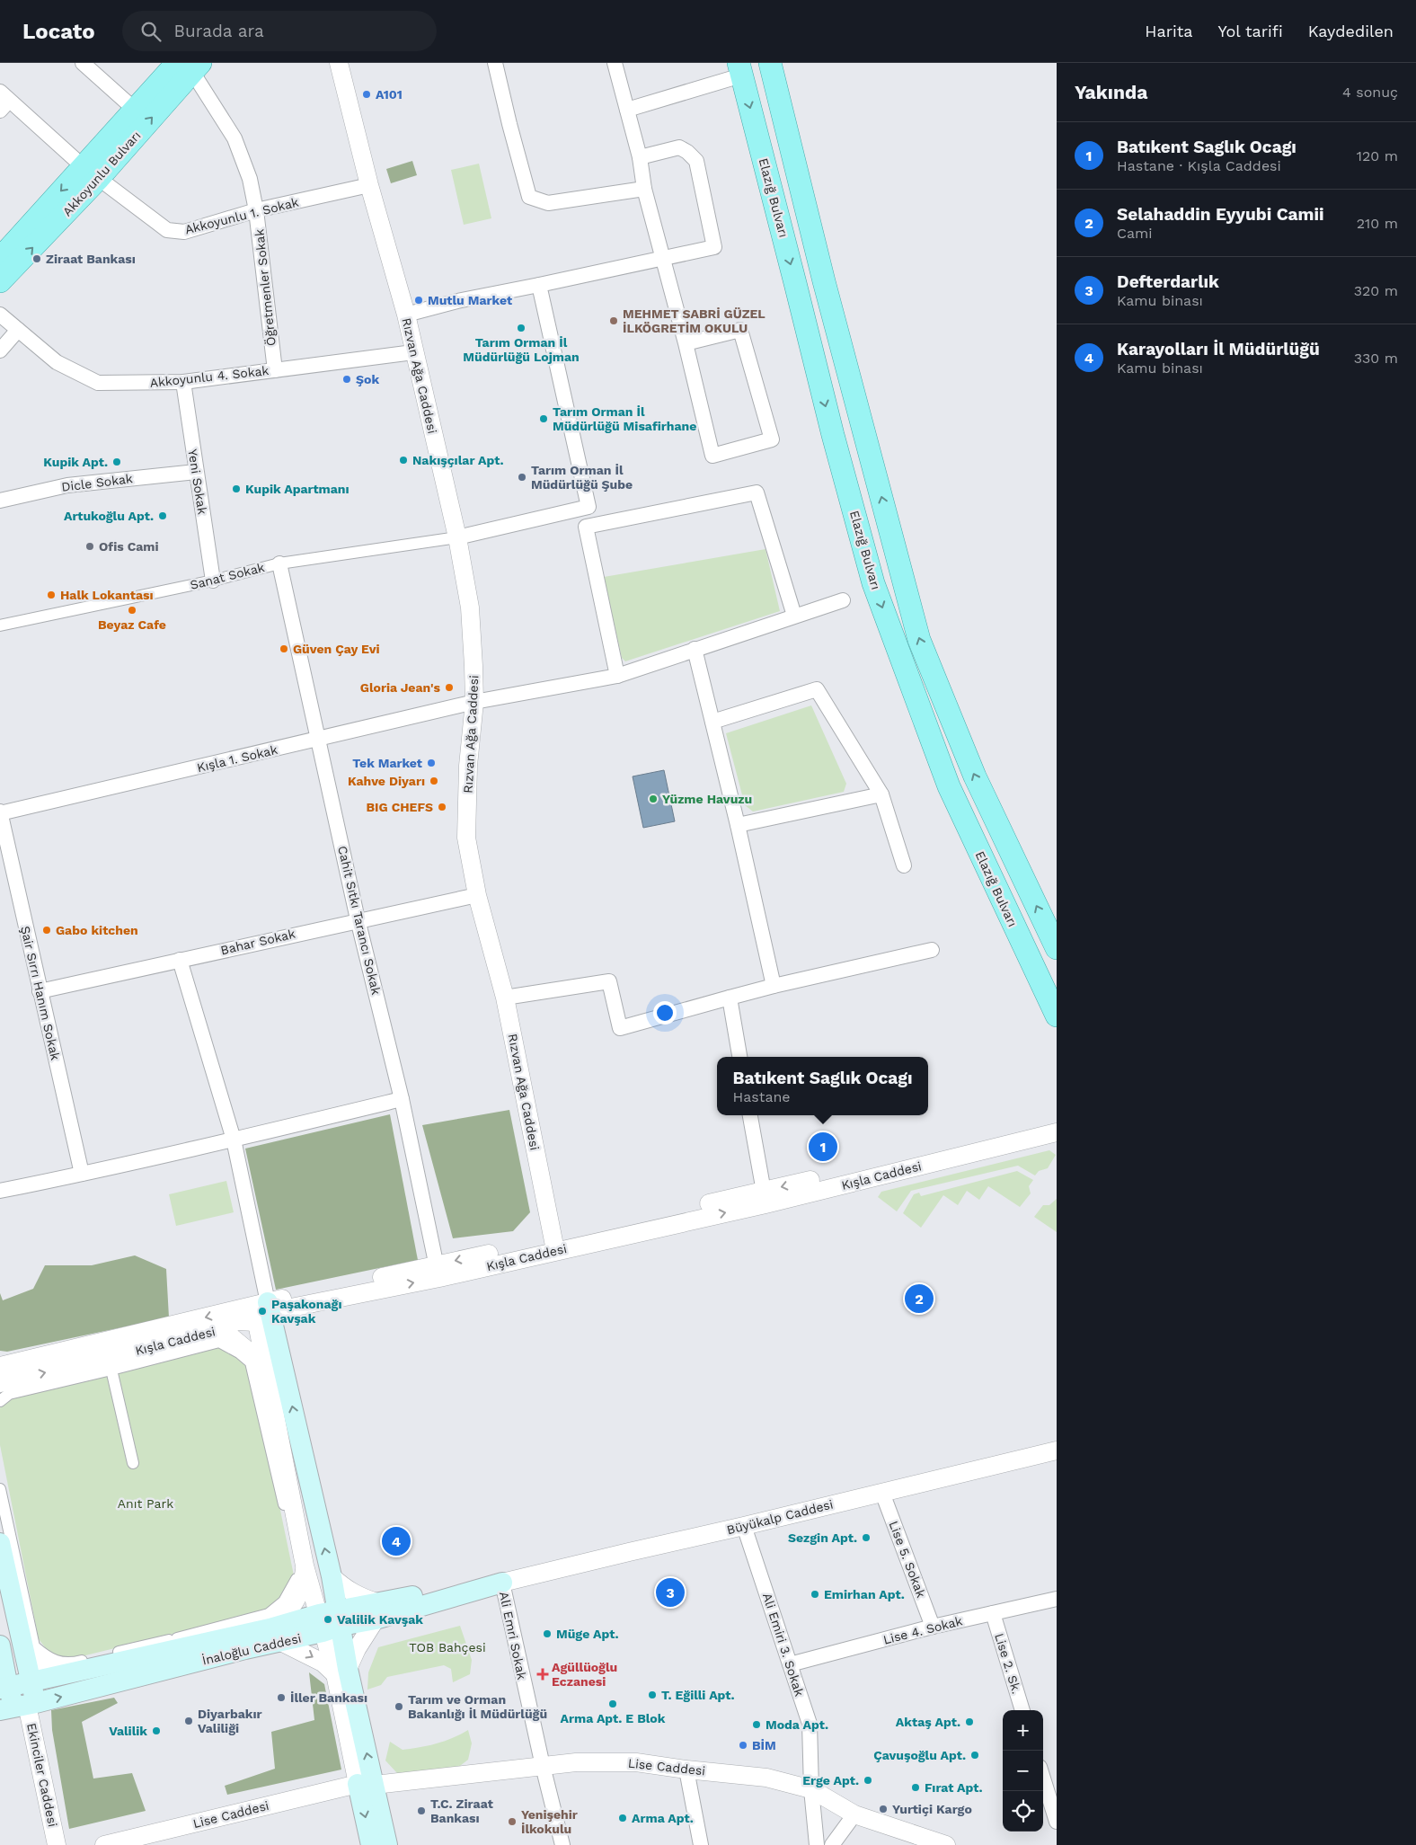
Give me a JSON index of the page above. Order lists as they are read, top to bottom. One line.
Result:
{"streets":{"main road":["Akkoyunlu Bulvarı","Elazığ Bulvarı","İnaloğlu Caddesi","Ekinciler Caddesi"],"street":["Akkoyunlu 1. Sokak","Öğretmenler Sokak","Rızvan Ağa Caddesi","Akkoyunlu 4. Sokak","Yeni Sokak","Dicle Sokak","Sanat Sokak","Kışla 1. Sokak","Cahit Sıtkı Tarancı Sokak","Bahar Sokak","Şair Sırrı Hanım Sokak","Kışla Caddesi","Büyükalp Caddesi","Lise 5. Sokak","Lise 4. Sokak","Ali Emri Sokak","Ali Emiri 3. Sokak","Lise 2. Sk.","Lise Caddesi"]},"crossings":[["Akkoyunlu Bulvarı","Akkoyunlu 1. Sokak"],["Akkoyunlu Bulvarı","Öğretmenler Sokak"],["Akkoyunlu 1. Sokak","Öğretmenler Sokak"],["Akkoyunlu 1. Sokak","Rızvan Ağa Caddesi"],["Öğretmenler Sokak","Akkoyunlu 4. Sokak"],["Rızvan Ağa Caddesi","Akkoyunlu 4. Sokak"],["Rızvan Ağa Caddesi","Sanat Sokak"],["Rızvan Ağa Caddesi","Kışla 1. Sokak"],["Rızvan Ağa Caddesi","Bahar Sokak"],["Rızvan Ağa Caddesi","Kışla Caddesi"],["Akkoyunlu 4. Sokak","Yeni Sokak"],["Yeni Sokak","Dicle Sokak"],["Yeni Sokak","Sanat Sokak"],["Sanat Sokak","Cahit Sıtkı Tarancı Sokak"],["Kışla 1. Sokak","Cahit Sıtkı Tarancı Sokak"],["Kışla 1. Sokak","Şair Sırrı Hanım Sokak"],["Cahit Sıtkı Tarancı Sokak","Bahar Sokak"],["Cahit Sıtkı Tarancı Sokak","Kışla Caddesi"],["Bahar Sokak","Şair Sırrı Hanım Sokak"],["Büyükalp Caddesi","Lise 5. Sokak"],["Büyükalp Caddesi","Ali Emri Sokak"],["Büyükalp Caddesi","Ali Emiri 3. Sokak"],["Lise 5. Sokak","Lise 4. Sokak"],["Lise 4. Sokak","Ali Emiri 3. Sokak"],["Lise 4. Sokak","Lise 2. Sk."],["Ali Emri Sokak","Lise Caddesi"],["Ali Emiri 3. Sokak","Lise Caddesi"],["İnaloğlu Caddesi","Ekinciler Caddesi"]],"parks":["Anıt Park","TOB Bahçesi"],"places":{"other":["A101","Ziraat Bankası","Mutlu Market","MEHMET SABRİ GÜZEL İLKÖGRETİM OKULU","Tarım Orman İl Müdürlüğü Lojman","Şok","Tarım Orman İl Müdürlüğü Misafirhane","Nakışçılar Apt.","Kupik Apt.","Tarım Orman İl Müdürlüğü Şube","Kupik Apartmanı","Artukoğlu Apt.","Ofis Cami","Halk Lokantası","Beyaz Cafe","Güven Çay Evi","Gloria Jean's","Tek Market","Kahve Diyarı","Yüzme Havuzu","BIG CHEFS","Gabo kitchen","Paşakonağı Kavşak","Sezgin Apt.","Emirhan Apt.","Valilik Kavşak","Müge Apt.","T. Eğilli Apt.","İller Bankası","Arma Apt. E Blok","Tarım ve Orman Bakanlığı İl Müdürlüğü","Diyarbakır Valiliği","Aktaş Apt.","Moda Apt.","Valilik","BİM","Çavuşoğlu Apt.","Erge Apt.","Fırat Apt.","Yurtiçi Kargo","T.C. Ziraat Bankası","Arma Apt.","Yenişehir İlkokulu"],"health":["Agüllüoğlu Eczanesi"]},"page":{"header":"Locato","search":"Burada ara","nav":["Harita","Yol tarifi","Kaydedilen"],"heading":["Yakında","4 sonuç"],"list":[{"mark":"1","name":"Batıkent Saglık Ocagı","note":"Hastane · Kışla Caddesi","value":"120 m"},{"mark":"2","name":"Selahaddin Eyyubi Camii","note":"Cami","value":"210 m"},{"mark":"3","name":"Defterdarlık","note":"Kamu binası","value":"320 m"},{"mark":"4","name":"Karayolları İl Müdürlüğü","note":"Kamu binası","value":"330 m"}],"popup":["Batıkent Saglık Ocagı","Hastane"],"pins":["1","2","4","3"],"map_buttons":["+","−"]}}
